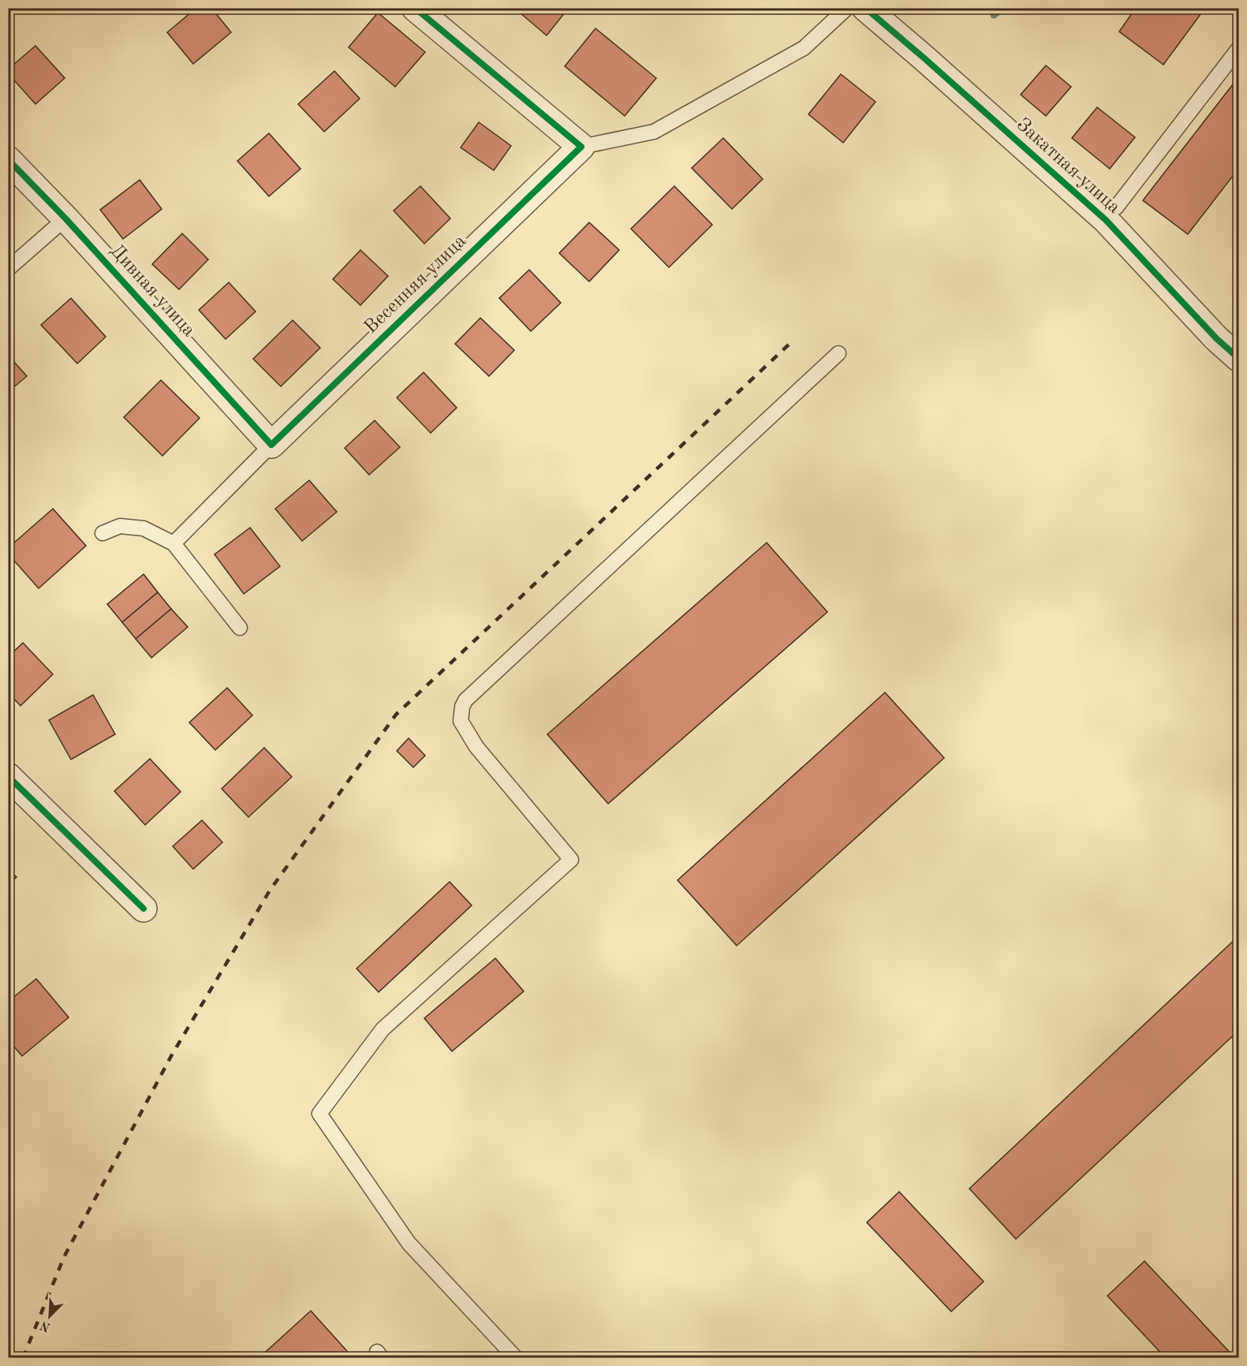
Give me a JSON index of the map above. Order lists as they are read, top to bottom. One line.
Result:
{"streets":{"street":["Закатная улица","Весенняя улица","Дивная улица"]},"crossings":[["Весенняя улица","Дивная улица"]],"north":"bottom left"}
